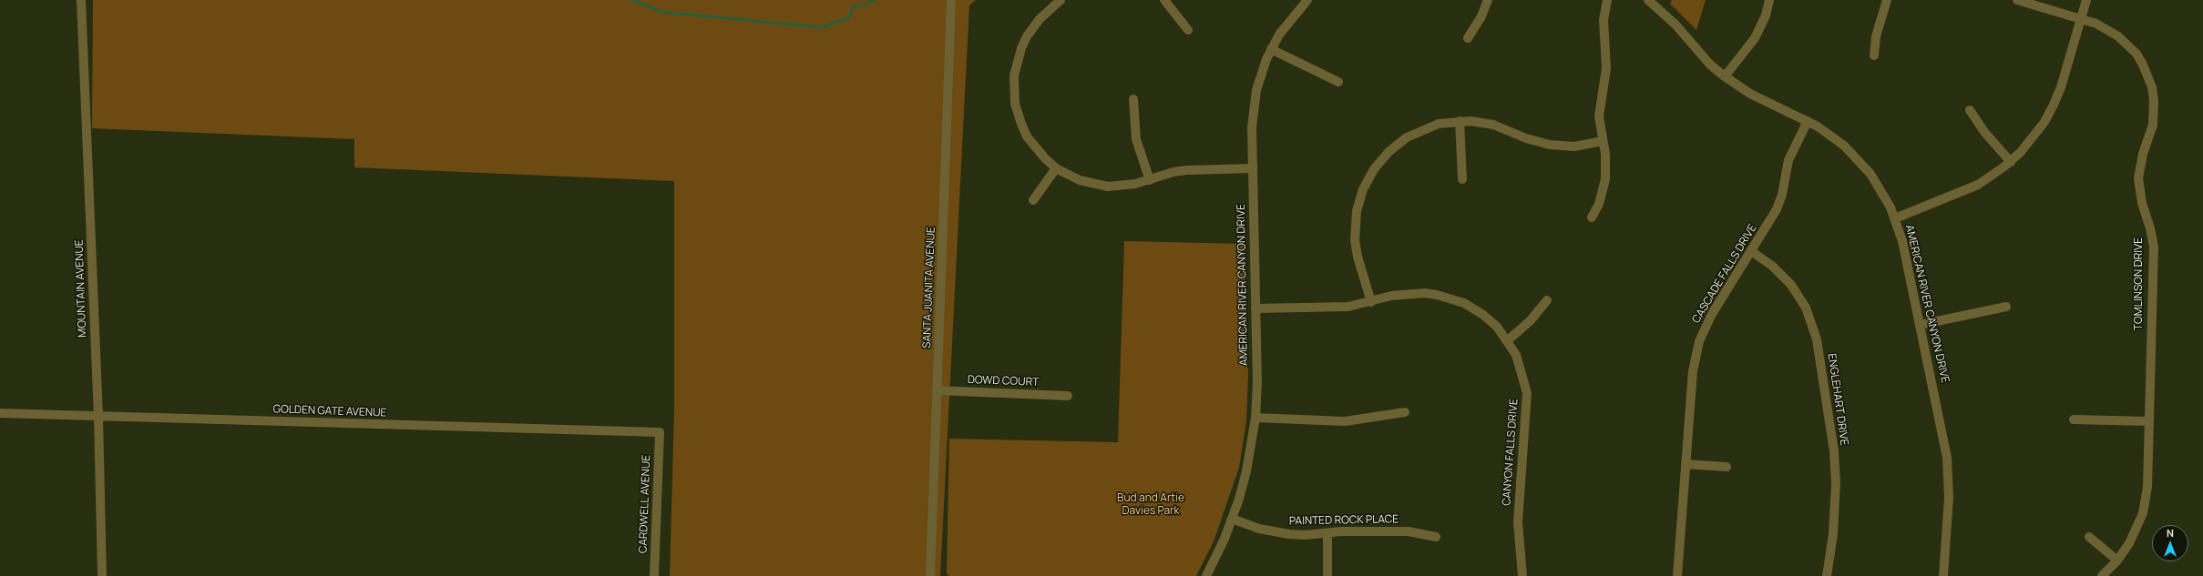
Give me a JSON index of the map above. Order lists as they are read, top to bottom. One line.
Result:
{"streets":{"street":["CASCADE FALLS DRIVE","TOMLINSON DRIVE","AMERICAN RIVER CANYON DRIVE","SANTA JUANITA AVENUE","MOUNTAIN AVENUE","DOWD COURT","ENGLEHART DRIVE","GOLDEN GATE AVENUE","CANYON FALLS DRIVE","CARDWELL AVENUE","PAINTED ROCK PLACE"]},"crossings":[["CASCADE FALLS DRIVE","AMERICAN RIVER CANYON DRIVE"],["CASCADE FALLS DRIVE","ENGLEHART DRIVE"],["AMERICAN RIVER CANYON DRIVE","CANYON FALLS DRIVE"],["AMERICAN RIVER CANYON DRIVE","PAINTED ROCK PLACE"],["SANTA JUANITA AVENUE","DOWD COURT"],["MOUNTAIN AVENUE","GOLDEN GATE AVENUE"],["GOLDEN GATE AVENUE","CARDWELL AVENUE"]],"parks":["Bud and Artie Davies Park"],"north":"top"}
